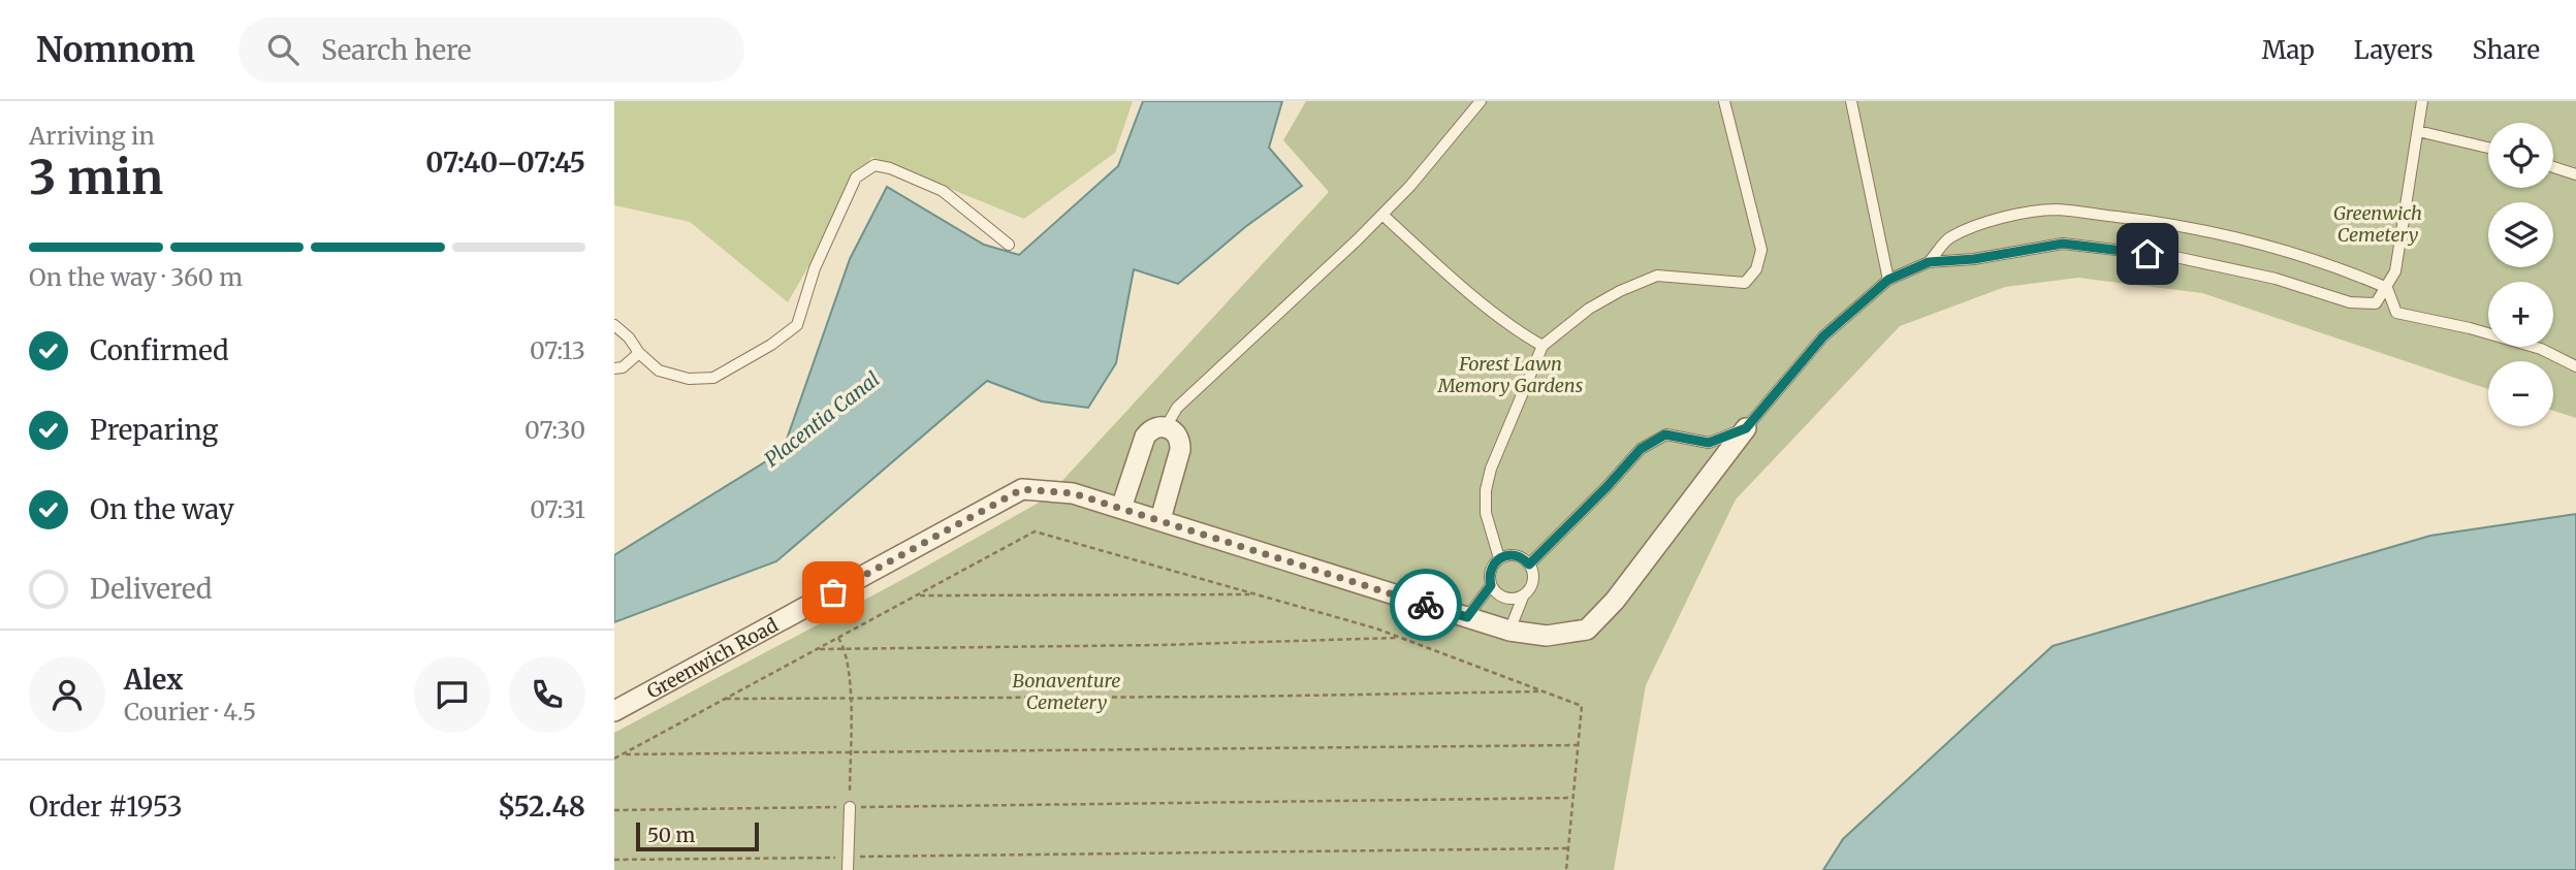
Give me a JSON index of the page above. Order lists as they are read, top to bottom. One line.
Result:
{"streets":{"street":["Greenwich Road"]},"water":["Placentia Canal"],"parks":["Greenwich Cemetery","Forest Lawn Memory Gardens","Bonaventure Cemetery"],"scale_bar":"50 m","page":{"header":"Nomnom","search":"Search here","nav":["Map","Layers","Share"],"heading":["3 min","Arriving in","07:40–07:45"],"panel":["Alex","Courier · 4.5","Order #1953","$52.48"],"map_buttons":["+","−"],"bar":"On the way · 360 m","list":[["Confirmed","07:13"],["Preparing","07:30"],["On the way","07:31"],"Delivered"],"scale":"50 m"}}
